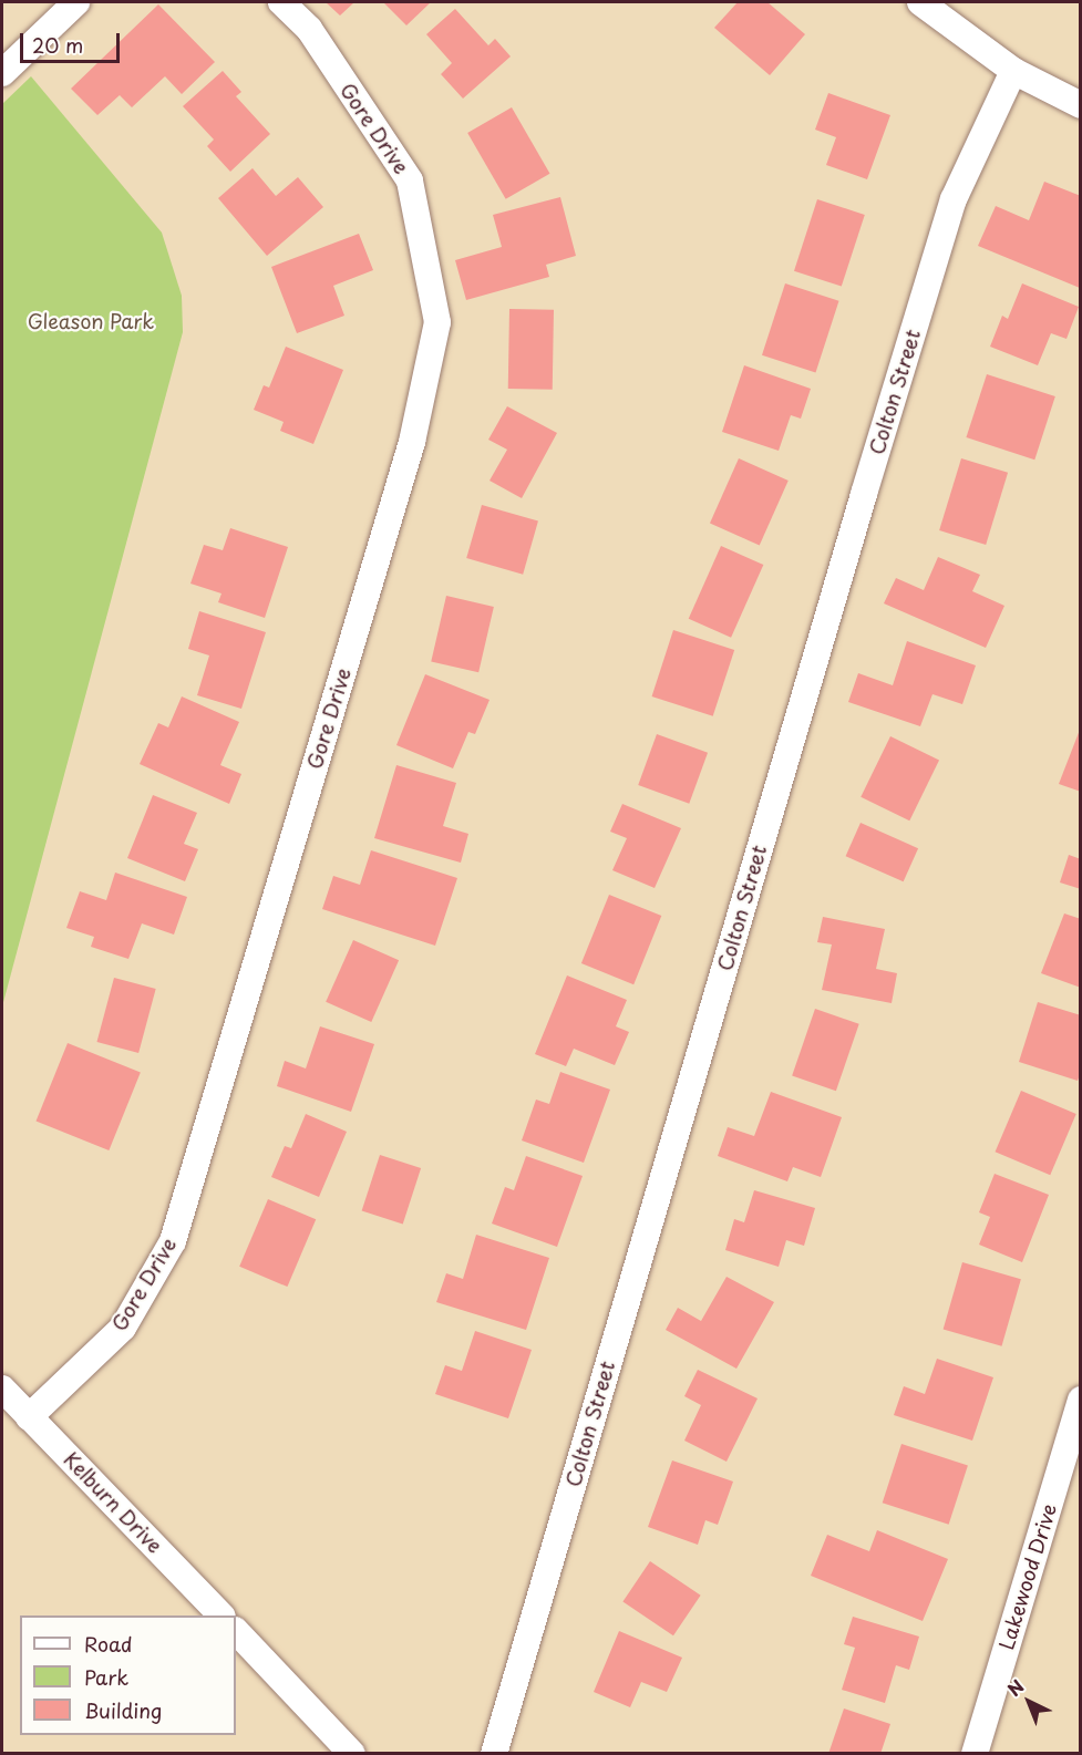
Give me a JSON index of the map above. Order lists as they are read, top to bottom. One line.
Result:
{"streets":{"street":["Gore Drive","Colton Street","Kelburn Drive","Lakewood Drive"]},"crossings":[["Gore Drive","Kelburn Drive"]],"parks":["Gleason Park"],"legend":["Road","Park","Building"],"scale_bar":"20 m","north":"top left"}
